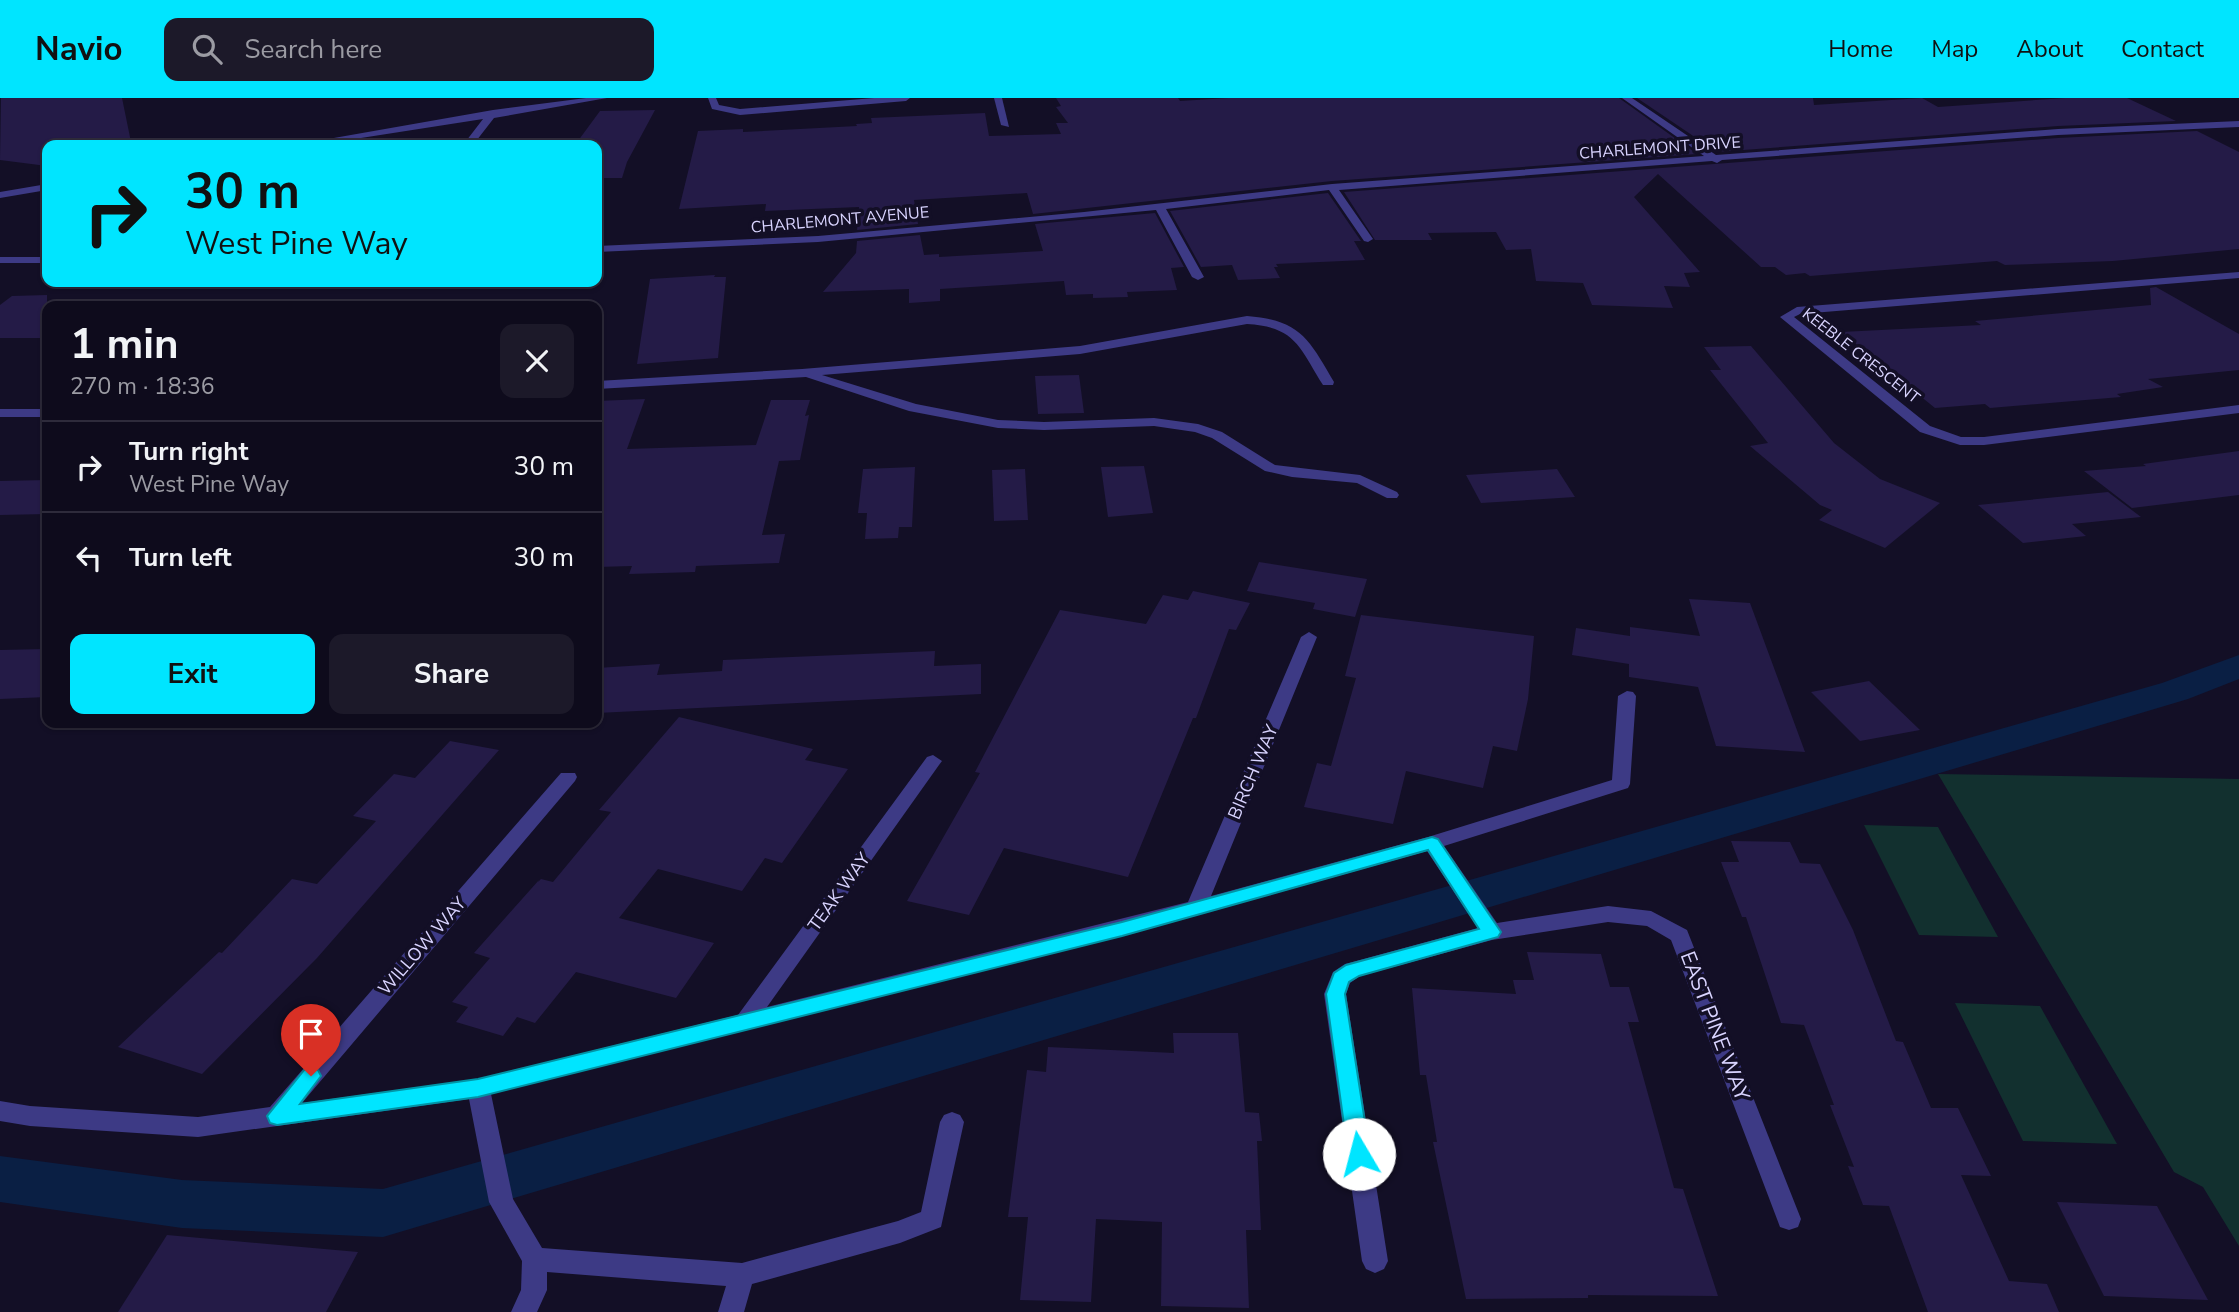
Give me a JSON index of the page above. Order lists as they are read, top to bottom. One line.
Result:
{"streets":{"street":["CHARLEMONT DRIVE","CHARLEMONT AVENUE","KEEBLE CRESCENT","BIRCH WAY","TEAK WAY","WILLOW WAY","EAST PINE WAY"]},"crossings":[["CHARLEMONT DRIVE","CHARLEMONT AVENUE"]],"page":{"header":"Navio","search":"Search here","nav":["Home","Map","About","Contact"],"turn":["30 m","West Pine Way"],"heading":["1 min","270 m · 18:36"],"list":[{"name":"Turn right","note":"West Pine Way","value":"30 m"},{"name":"Turn left","value":"30 m"}],"buttons":["Exit","Share"]}}
